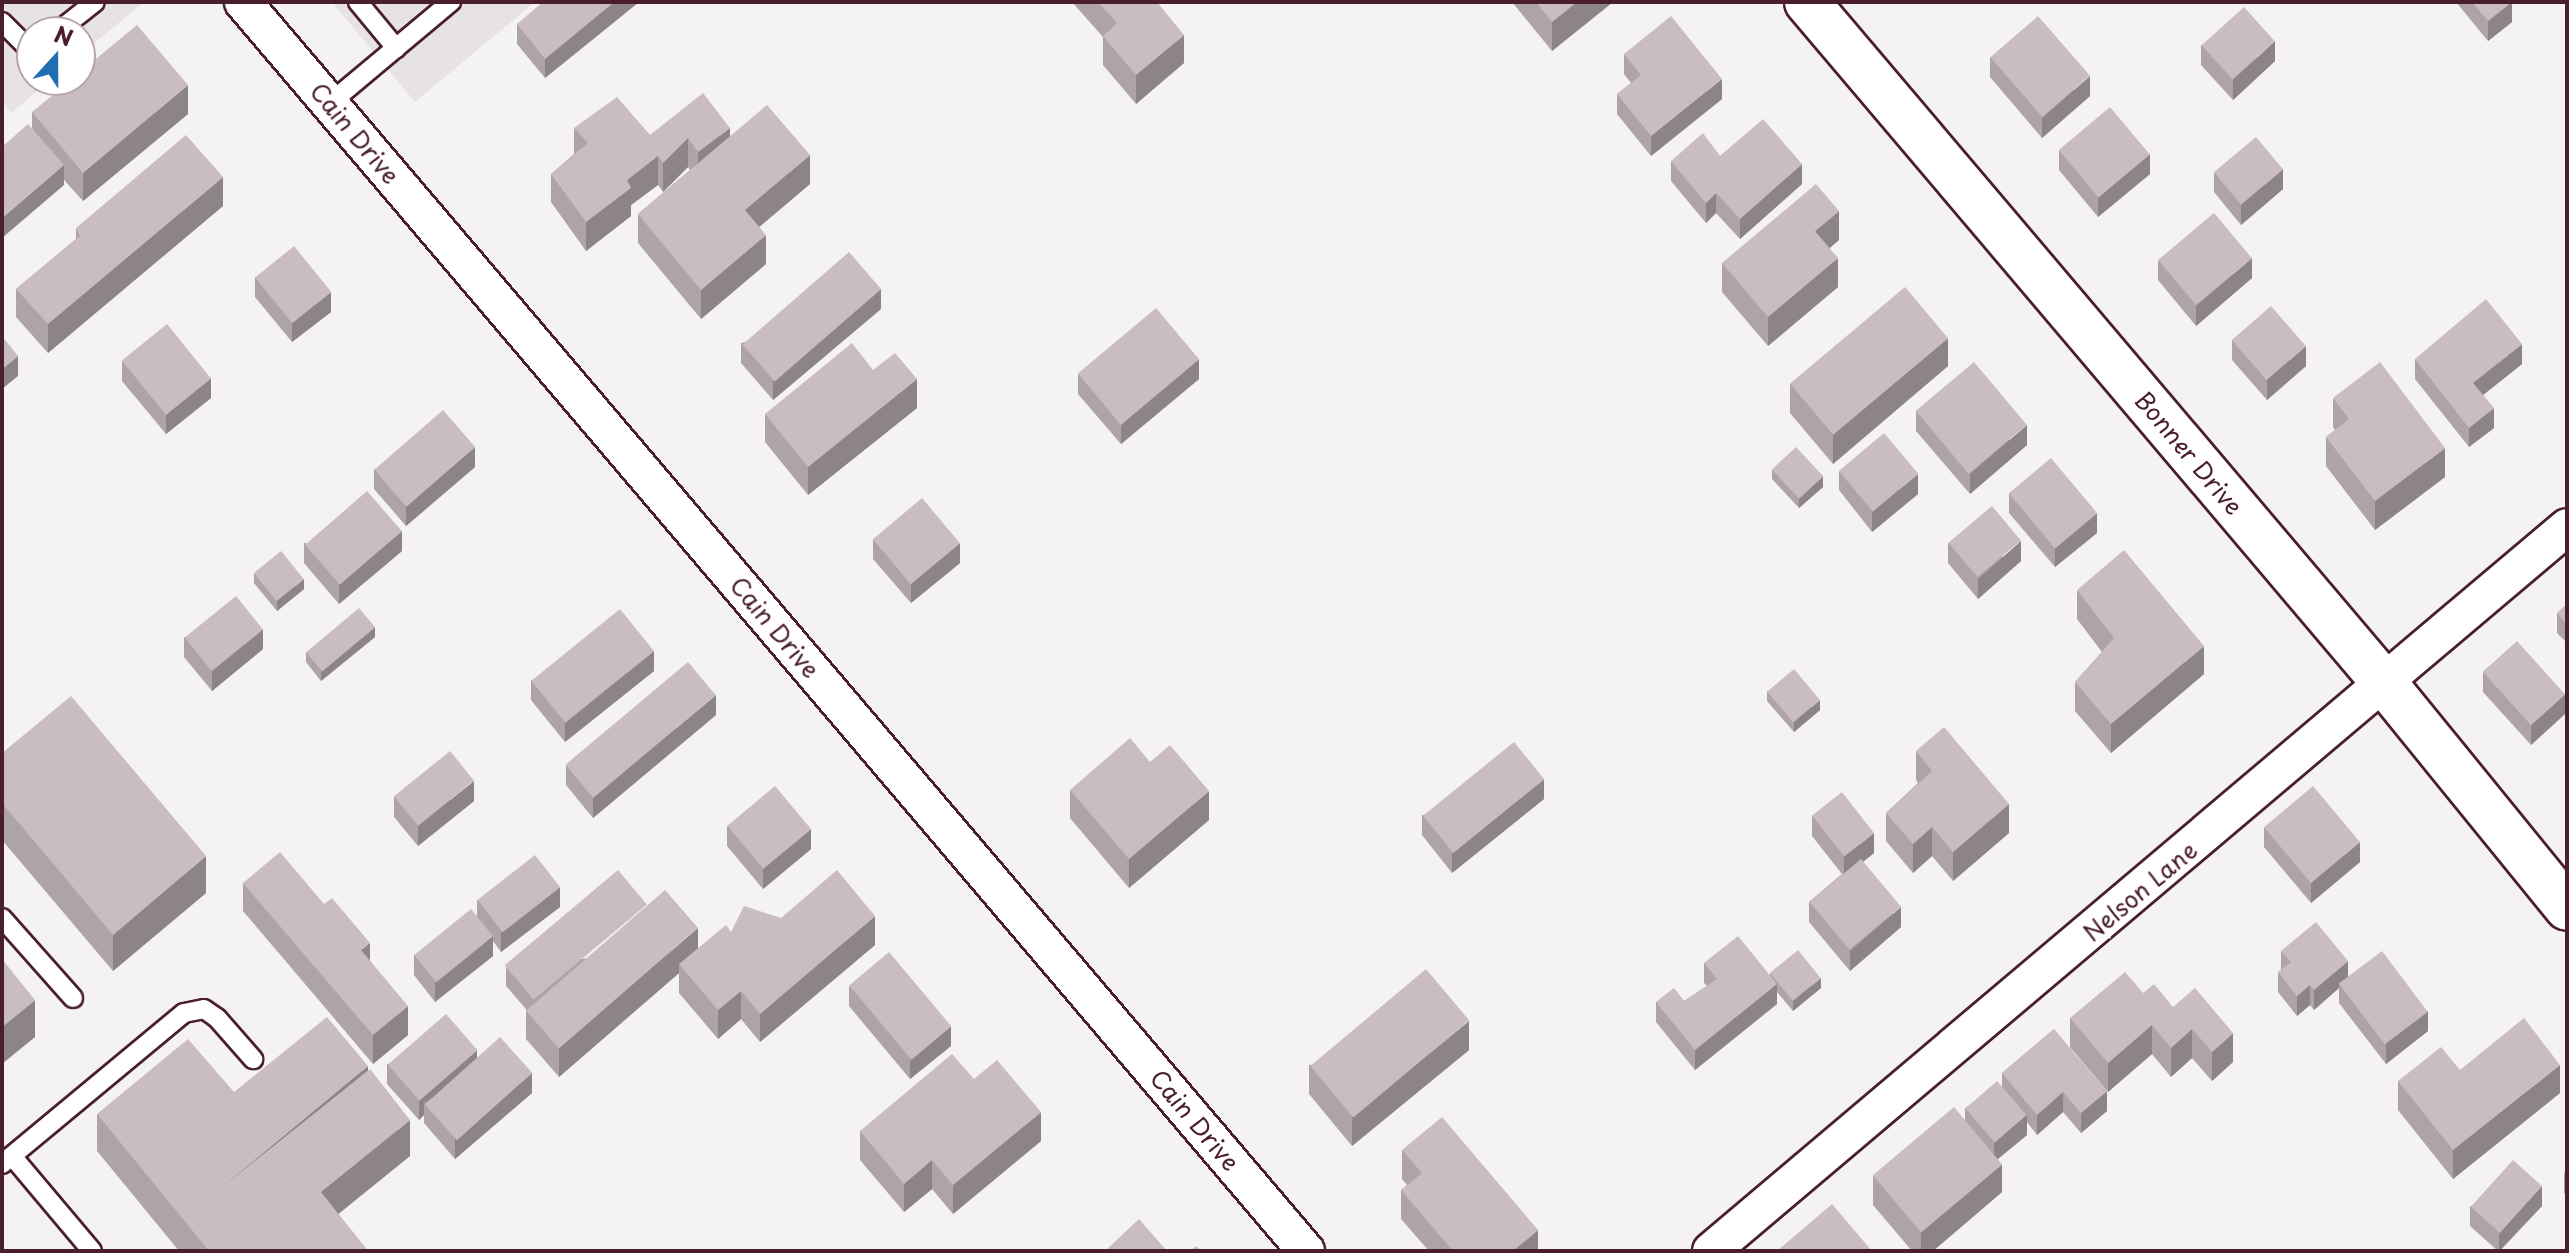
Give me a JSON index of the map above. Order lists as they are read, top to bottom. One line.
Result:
{"streets":{"street":["Cain Drive","Bonner Drive","Nelson Lane"]},"crossings":[["Bonner Drive","Nelson Lane"]],"north":"top"}
